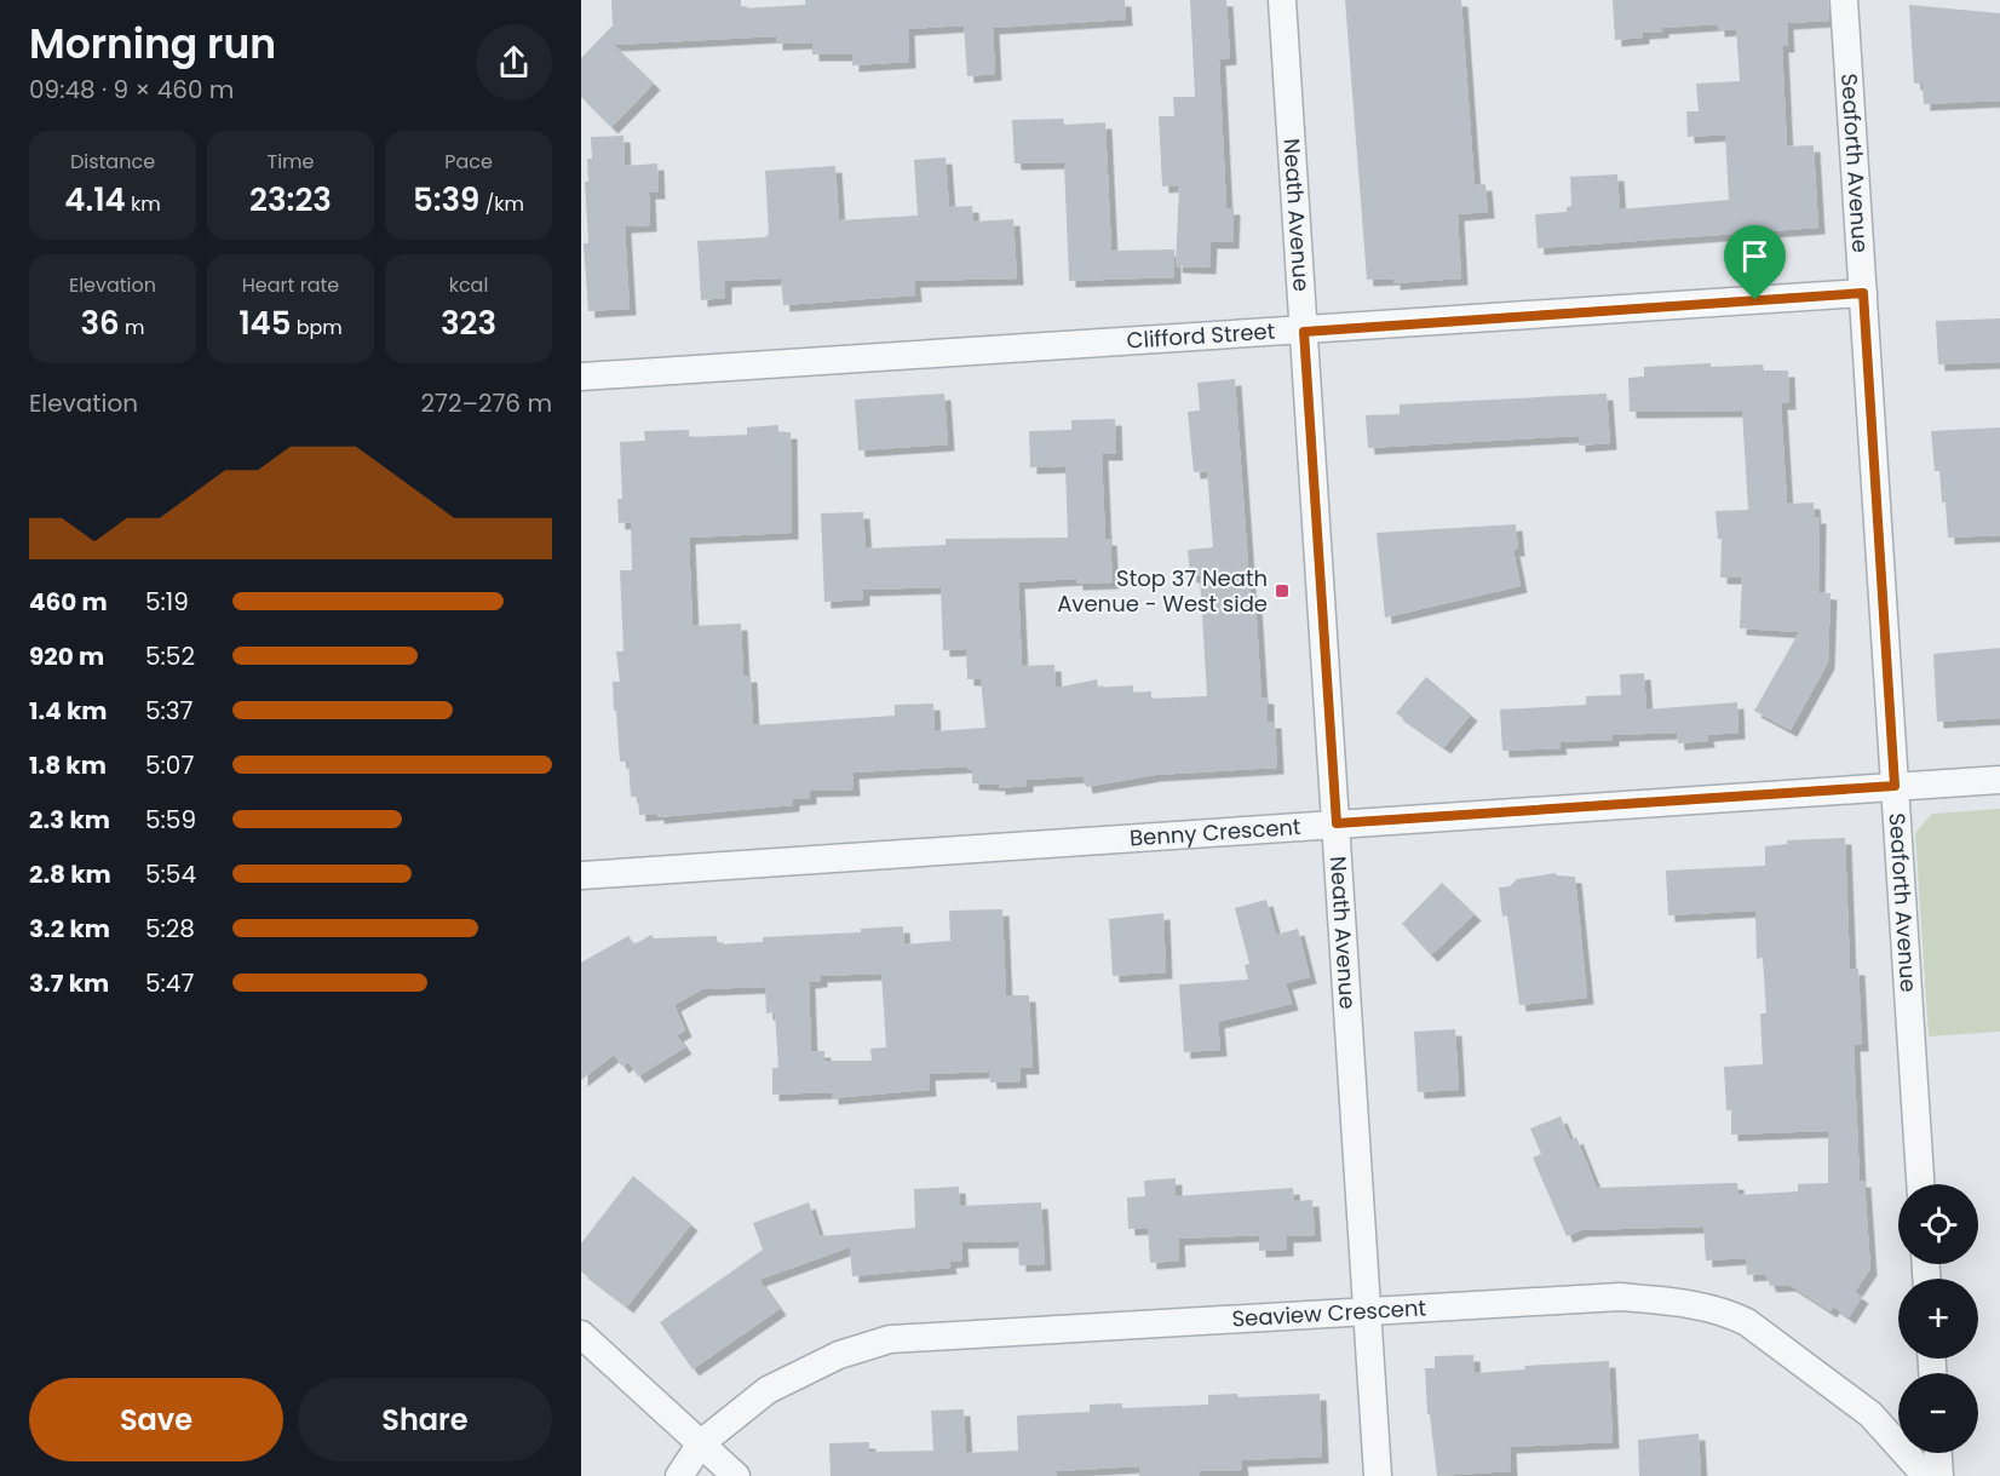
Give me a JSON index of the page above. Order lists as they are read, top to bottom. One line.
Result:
{"streets":{"street":["Seaforth Avenue","Neath Avenue","Clifford Street","Benny Crescent","Seaview Crescent"]},"crossings":[["Seaforth Avenue","Clifford Street"],["Seaforth Avenue","Benny Crescent"],["Neath Avenue","Clifford Street"],["Neath Avenue","Benny Crescent"],["Neath Avenue","Seaview Crescent"]],"places":{"transit":["Stop 37 Neath Avenue - West side"]},"page":{"heading":["Morning run","09:48 · 9 × 460 m"],"stats":[["Distance","4.14 km"],["Time","23:23"],["Pace","5:39 /km"],["Elevation","36 m"],["Heart rate","145 bpm"],["kcal","323"]],"chart":["Elevation","272–276 m"],"list":[{"name":"460 m","note":"5:19"},{"name":"920 m","note":"5:52"},{"name":"1.4 km","note":"5:37"},{"name":"1.8 km","note":"5:07"},{"name":"2.3 km","note":"5:59"},{"name":"2.8 km","note":"5:54"},{"name":"3.2 km","note":"5:28"},{"name":"3.7 km","note":"5:47"}],"map_buttons":["+","−"],"buttons":["Save","Share"]}}
